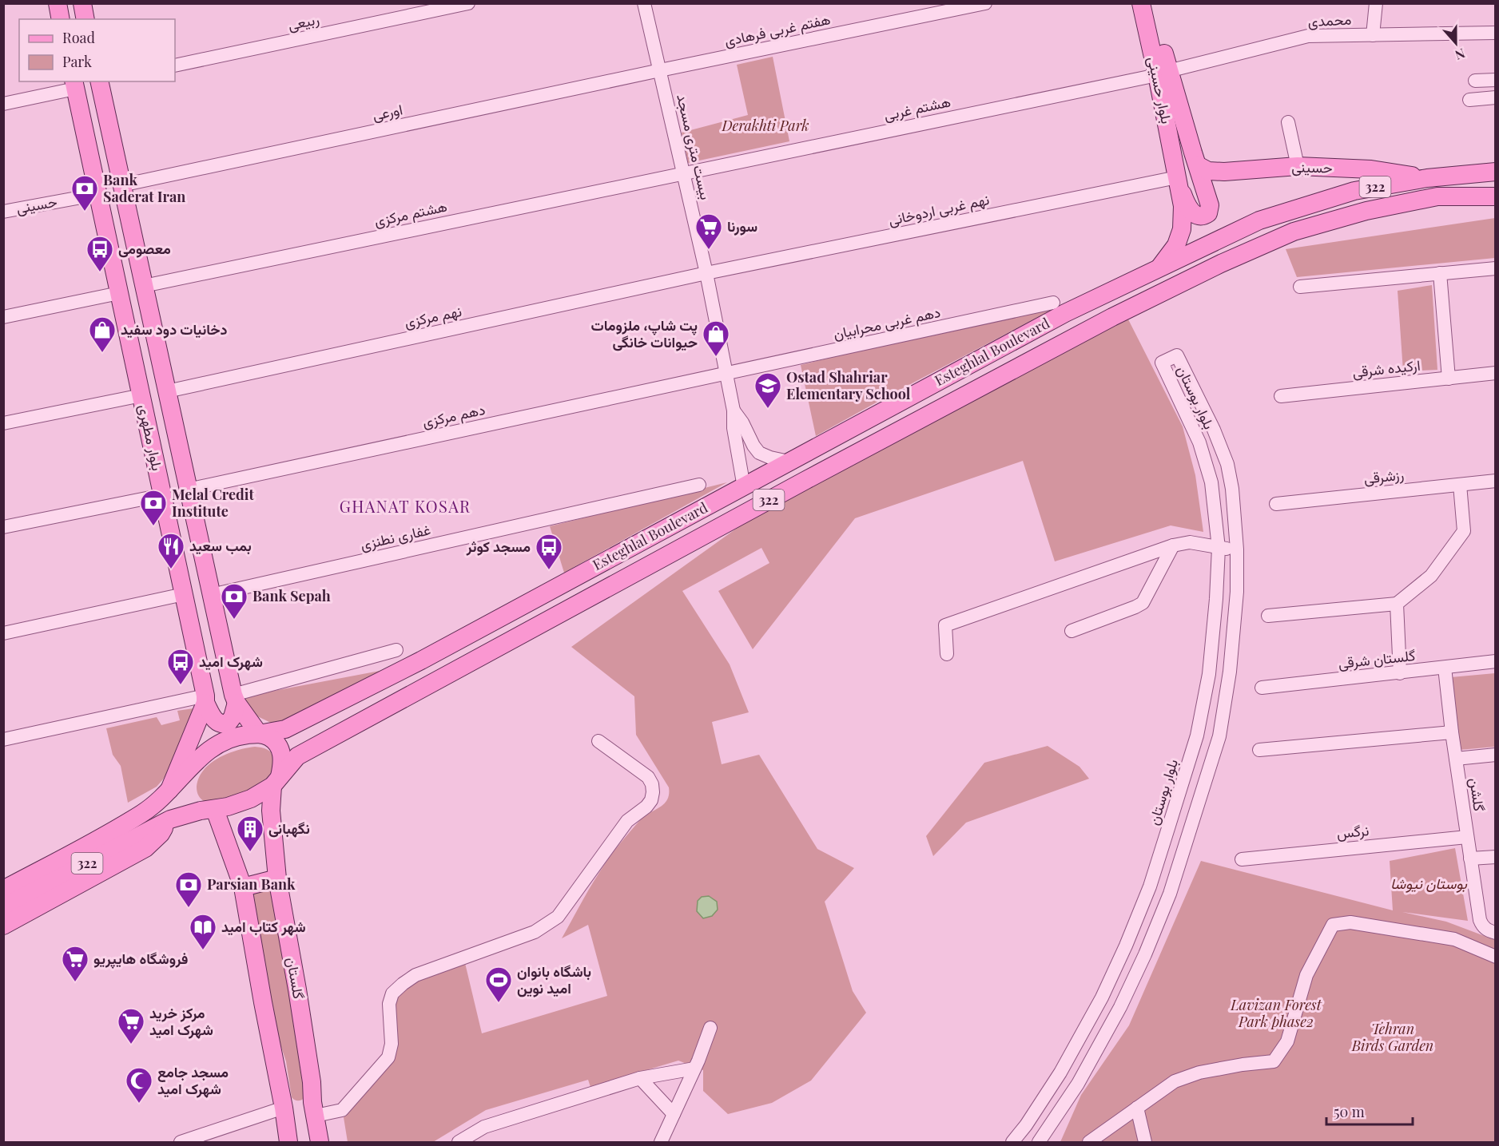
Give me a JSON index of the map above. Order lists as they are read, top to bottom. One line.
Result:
{"streets":{"main road":["بلوار حسینی","حسینی","322","Esteghlal Boulevard","بلوار مطهری","گلستان"],"street":["محمدی","ربیعی","هفتم غربی فرهادی","هشتم غربی","اورعی","بیست متری مسجد","نهم غربی اردوخانی","هشتم مرکزی","نهم مرکزی","دهم غربی محرابیان","ارکیده شرقی","بلوار بوستان","دهم مرکزی","رزشرقی","غفاری نطنزی","گلستان شرقی","گلشن","نرگس"]},"crossings":[["محمدی","بلوار حسینی"],["محمدی","هشتم غربی"],["هفتم غربی فرهادی","اورعی"],["هفتم غربی فرهادی","بیست متری مسجد"],["بلوار حسینی","هشتم غربی"],["بلوار حسینی","حسینی"],["بلوار حسینی","نهم غربی اردوخانی"],["هشتم غربی","بیست متری مسجد"],["هشتم غربی","هشتم مرکزی"],["اورعی","بیست متری مسجد"],["اورعی","بلوار مطهری"],["بیست متری مسجد","نهم غربی اردوخانی"],["بیست متری مسجد","هشتم مرکزی"],["بیست متری مسجد","نهم مرکزی"],["بیست متری مسجد","دهم غربی محرابیان"],["بیست متری مسجد","Esteghlal Boulevard"],["بیست متری مسجد","دهم مرکزی"],["حسینی","Esteghlal Boulevard"],["حسینی","بلوار مطهری"],["322","Esteghlal Boulevard"],["نهم غربی اردوخانی","نهم مرکزی"],["هشتم مرکزی","بلوار مطهری"],["نهم مرکزی","بلوار مطهری"],["دهم غربی محرابیان","دهم مرکزی"],["Esteghlal Boulevard","گلستان"],["دهم مرکزی","بلوار مطهری"],["بلوار مطهری","غفاری نطنزی"],["گلستان شرقی","گلشن"],["گلشن","نرگس"]],"districts":["GHANAT KOSAR"],"parks":["Derakhti Park","بوستان نیوشا","Lavizan Forest Park phase2","Tehran Birds Garden"],"places":{"bank":["Bank Saderat Iran","Melal Credit Institute","Bank Sepah","Parsian Bank"],"supermarket":["سورنا","فروشگاه هایپریو","مرکز خرید شهرک امید"],"bus stop":["معصومی","مسجد کوثر","شهرک امید"],"shop":["دخانیات دود سفید","پت شاپ، ملزومات حیوانات خانگی"],"school or university":["Ostad Shahriar Elementary School"],"restaurant":["بمب سعید"],"building":["نگهبانی"],"library":["شهر کتاب امید"],"sports":["باشگاه بانوان امید نوین"],"mosque":["مسجد جامع شهرک امید"]},"legend":["Road","Park"],"scale_bar":"50 m","north":"bottom"}
